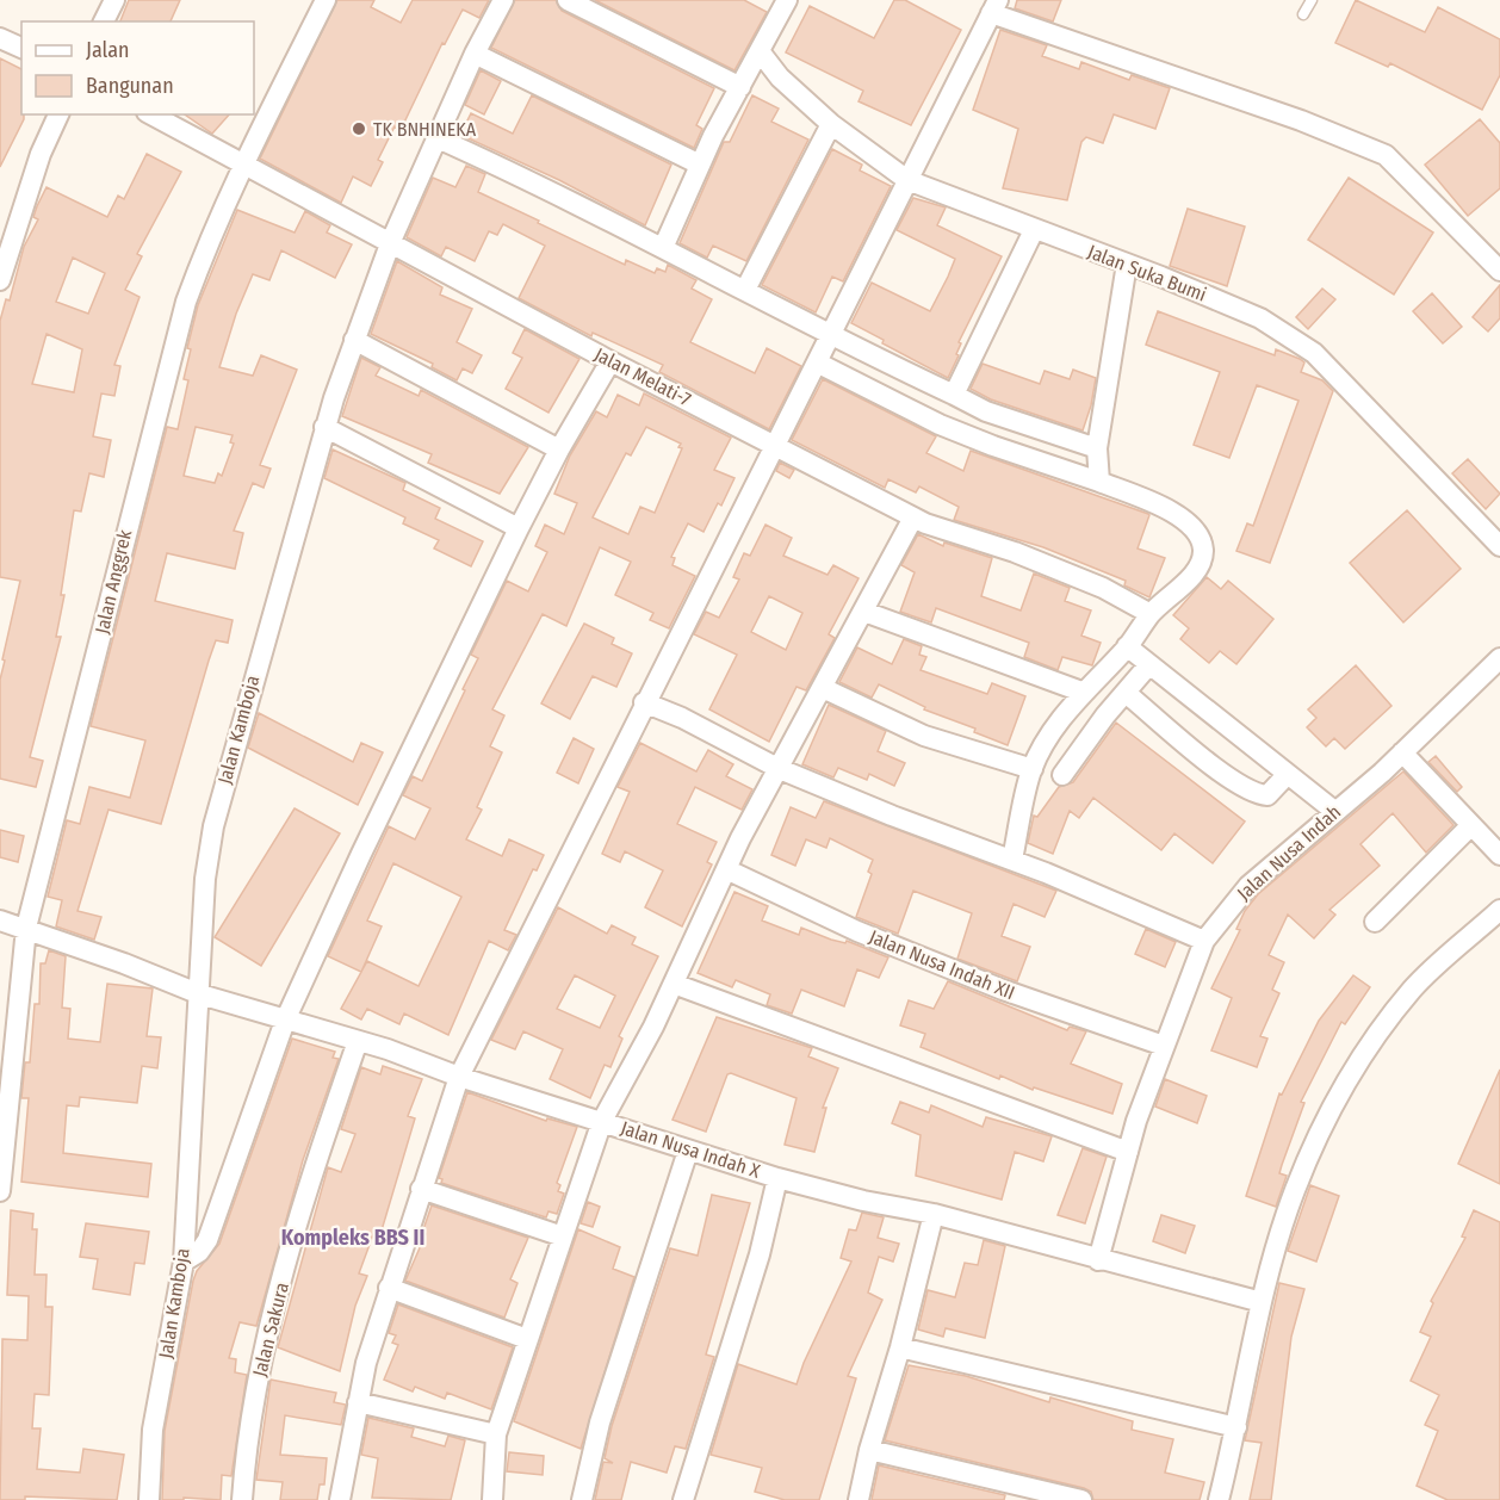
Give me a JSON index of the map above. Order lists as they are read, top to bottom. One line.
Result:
{"streets":{"street":["Jalan Suka Bumi","Jalan Melati-7","Jalan Anggrek","Jalan Kamboja","Jalan Nusa Indah","Jalan Nusa Indah XII","Jalan Nusa Indah X","Jalan Sakura"]},"crossings":[["Jalan Melati-7","Jalan Anggrek"],["Jalan Melati-7","Jalan Kamboja"],["Jalan Anggrek","Jalan Nusa Indah X"],["Jalan Kamboja","Jalan Nusa Indah X"],["Jalan Nusa Indah","Jalan Nusa Indah XII"],["Jalan Nusa Indah","Jalan Nusa Indah X"],["Jalan Nusa Indah X","Jalan Sakura"]],"districts":["Kompleks BBS II"],"places":["TK BNHINEKA"],"legend":["Jalan","Bangunan"]}
